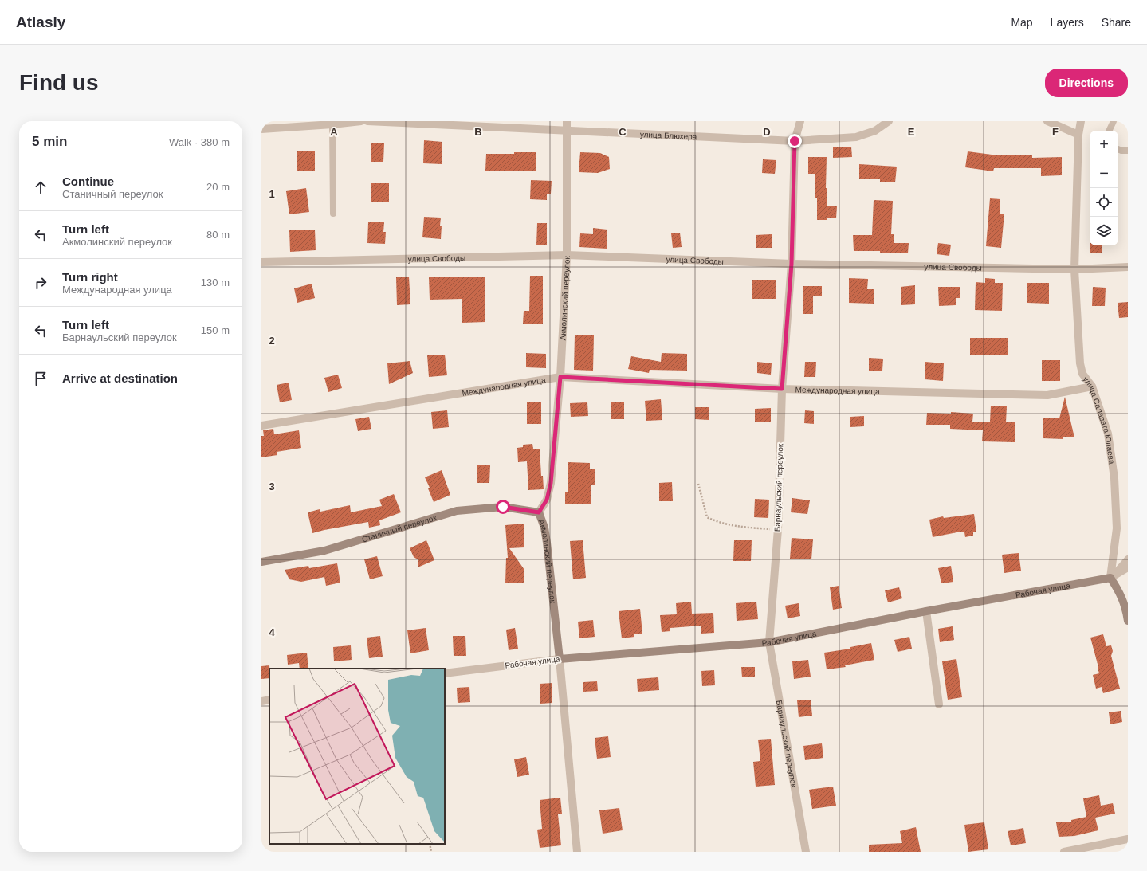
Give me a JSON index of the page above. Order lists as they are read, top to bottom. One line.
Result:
{"streets":{"street":["улица Блюхера","улица Свободы","Акмолинский переулок","Международная улица","улица Салавата Юлаева","Барнаульский переулок","Станичный переулок","Рабочая улица"]},"crossings":[["улица Блюхера","Акмолинский переулок"],["улица Блюхера","Барнаульский переулок"],["улица Свободы","Акмолинский переулок"],["улица Свободы","улица Салавата Юлаева"],["улица Свободы","Барнаульский переулок"],["Акмолинский переулок","Международная улица"],["Акмолинский переулок","Станичный переулок"],["Акмолинский переулок","Рабочая улица"],["Международная улица","улица Салавата Юлаева"],["Международная улица","Барнаульский переулок"],["улица Салавата Юлаева","Рабочая улица"],["Барнаульский переулок","Рабочая улица"]],"page":{"header":"Atlasly","nav":["Map","Layers","Share"],"buttons":"Directions","title":"Find us","heading":["5 min","Walk · 380 m"],"map_buttons":["+","−"],"list":[["Continue","Станичный переулок","20 m"],["Turn left","Акмолинский переулок","80 m"],["Turn right","Международная улица","130 m"],["Turn left","Барнаульский переулок","150 m"],"Arrive at destination"]},"grid":{"columns":["A","B","C","D","E","F"],"rows":["1","2","3","4"]}}
